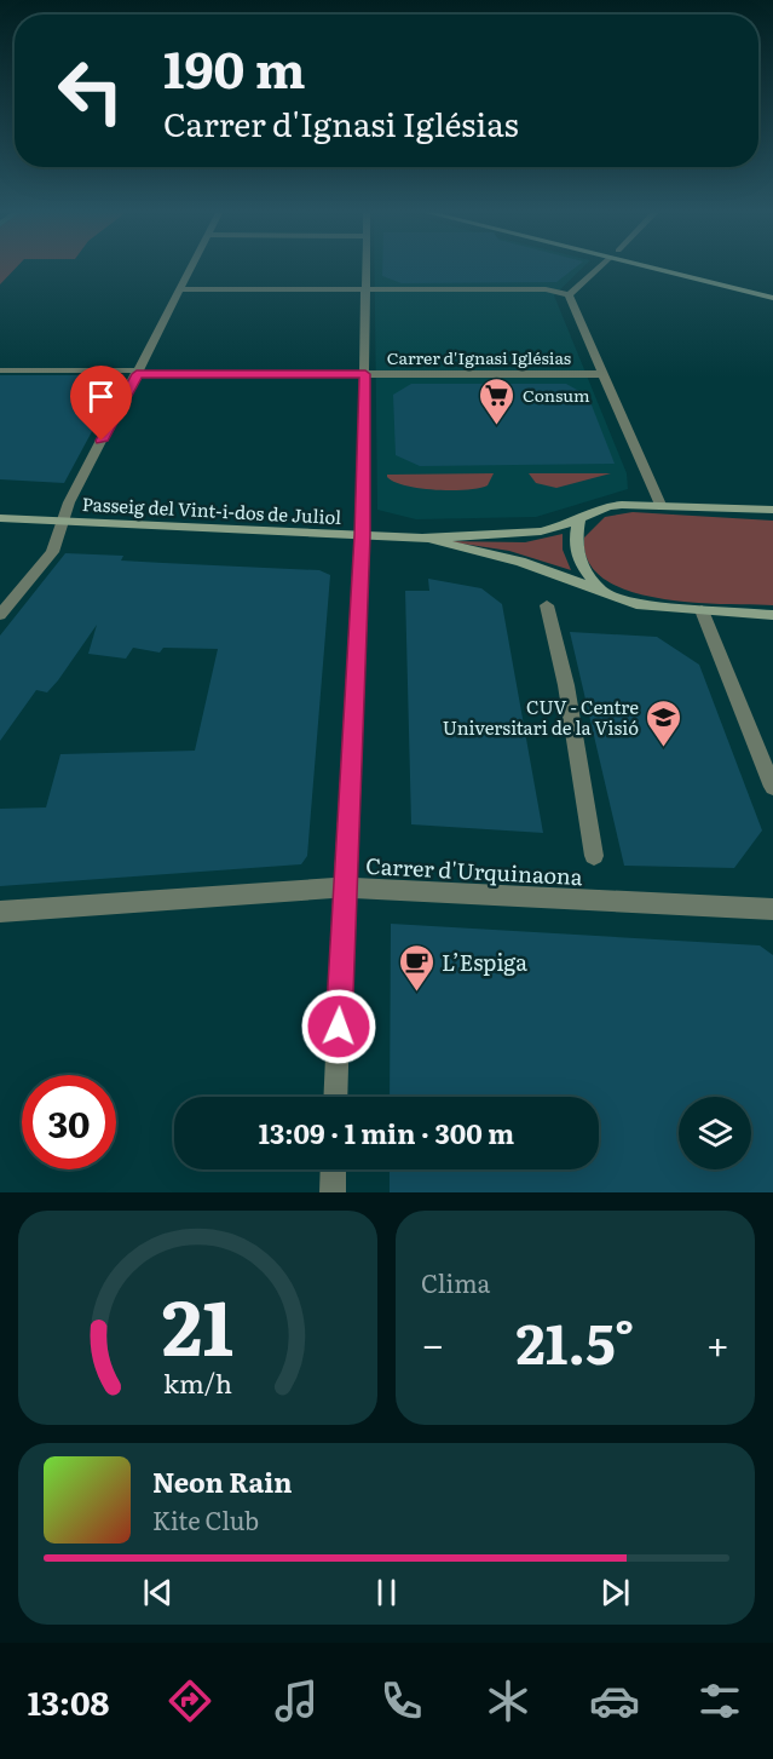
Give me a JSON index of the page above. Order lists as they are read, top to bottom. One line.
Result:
{"streets":{"street":["Carrer d'Ignasi Iglésias","Passeig del Vint-i-dos de Juliol","Carrer d'Urquinaona"]},"places":{"supermarket":["Consum"],"school or university":["CUV - Centre Universitari de la Visió"],"cafe":["L’Espiga"]},"page":{"turn":["190 m","Carrer d'Ignasi Iglésias"],"limit":"30","trip":"13:09 · 1 min · 300 m","tile":"Clima","heat":["−","21.5°","+"],"song":["Neon Rain","Kite Club"],"tabs":"13:08","gauge":["21","km/h"]}}
